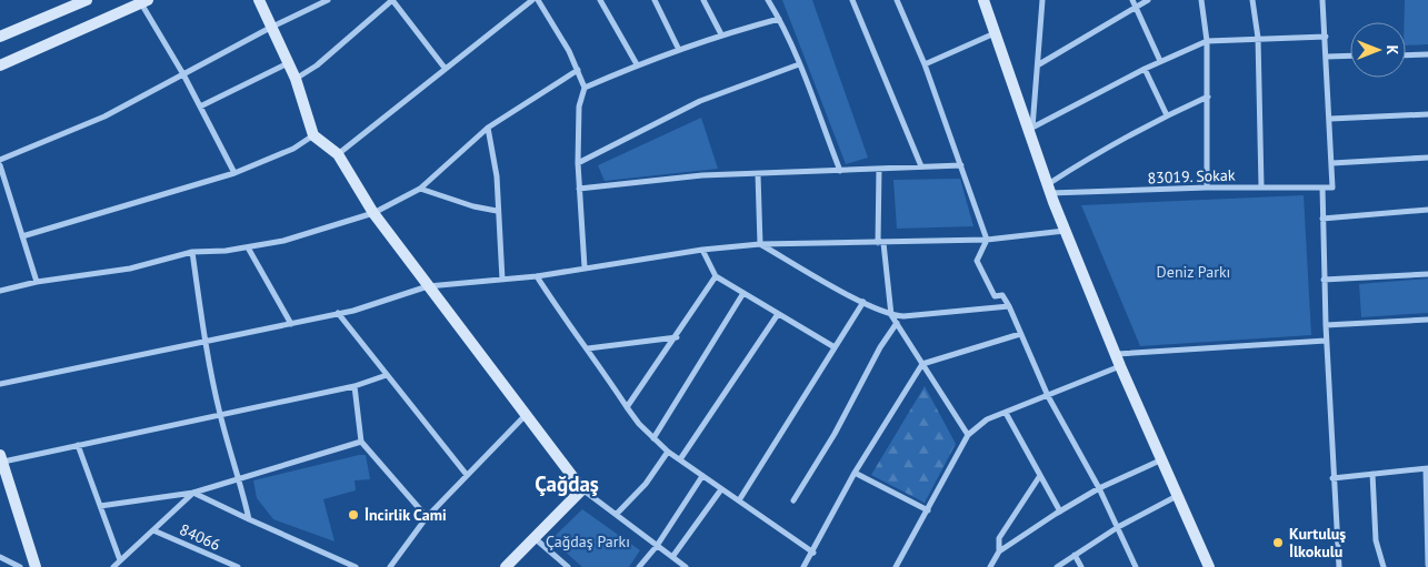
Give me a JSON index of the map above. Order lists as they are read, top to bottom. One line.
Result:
{"streets":{"street":["83019. Sokak","84066"]},"districts":["Çağdaş"],"parks":["Deniz Parkı","Çağdaş Parkı"],"places":["İncirlik Cami","Kurtuluş İlkokulu"],"north":"right"}
